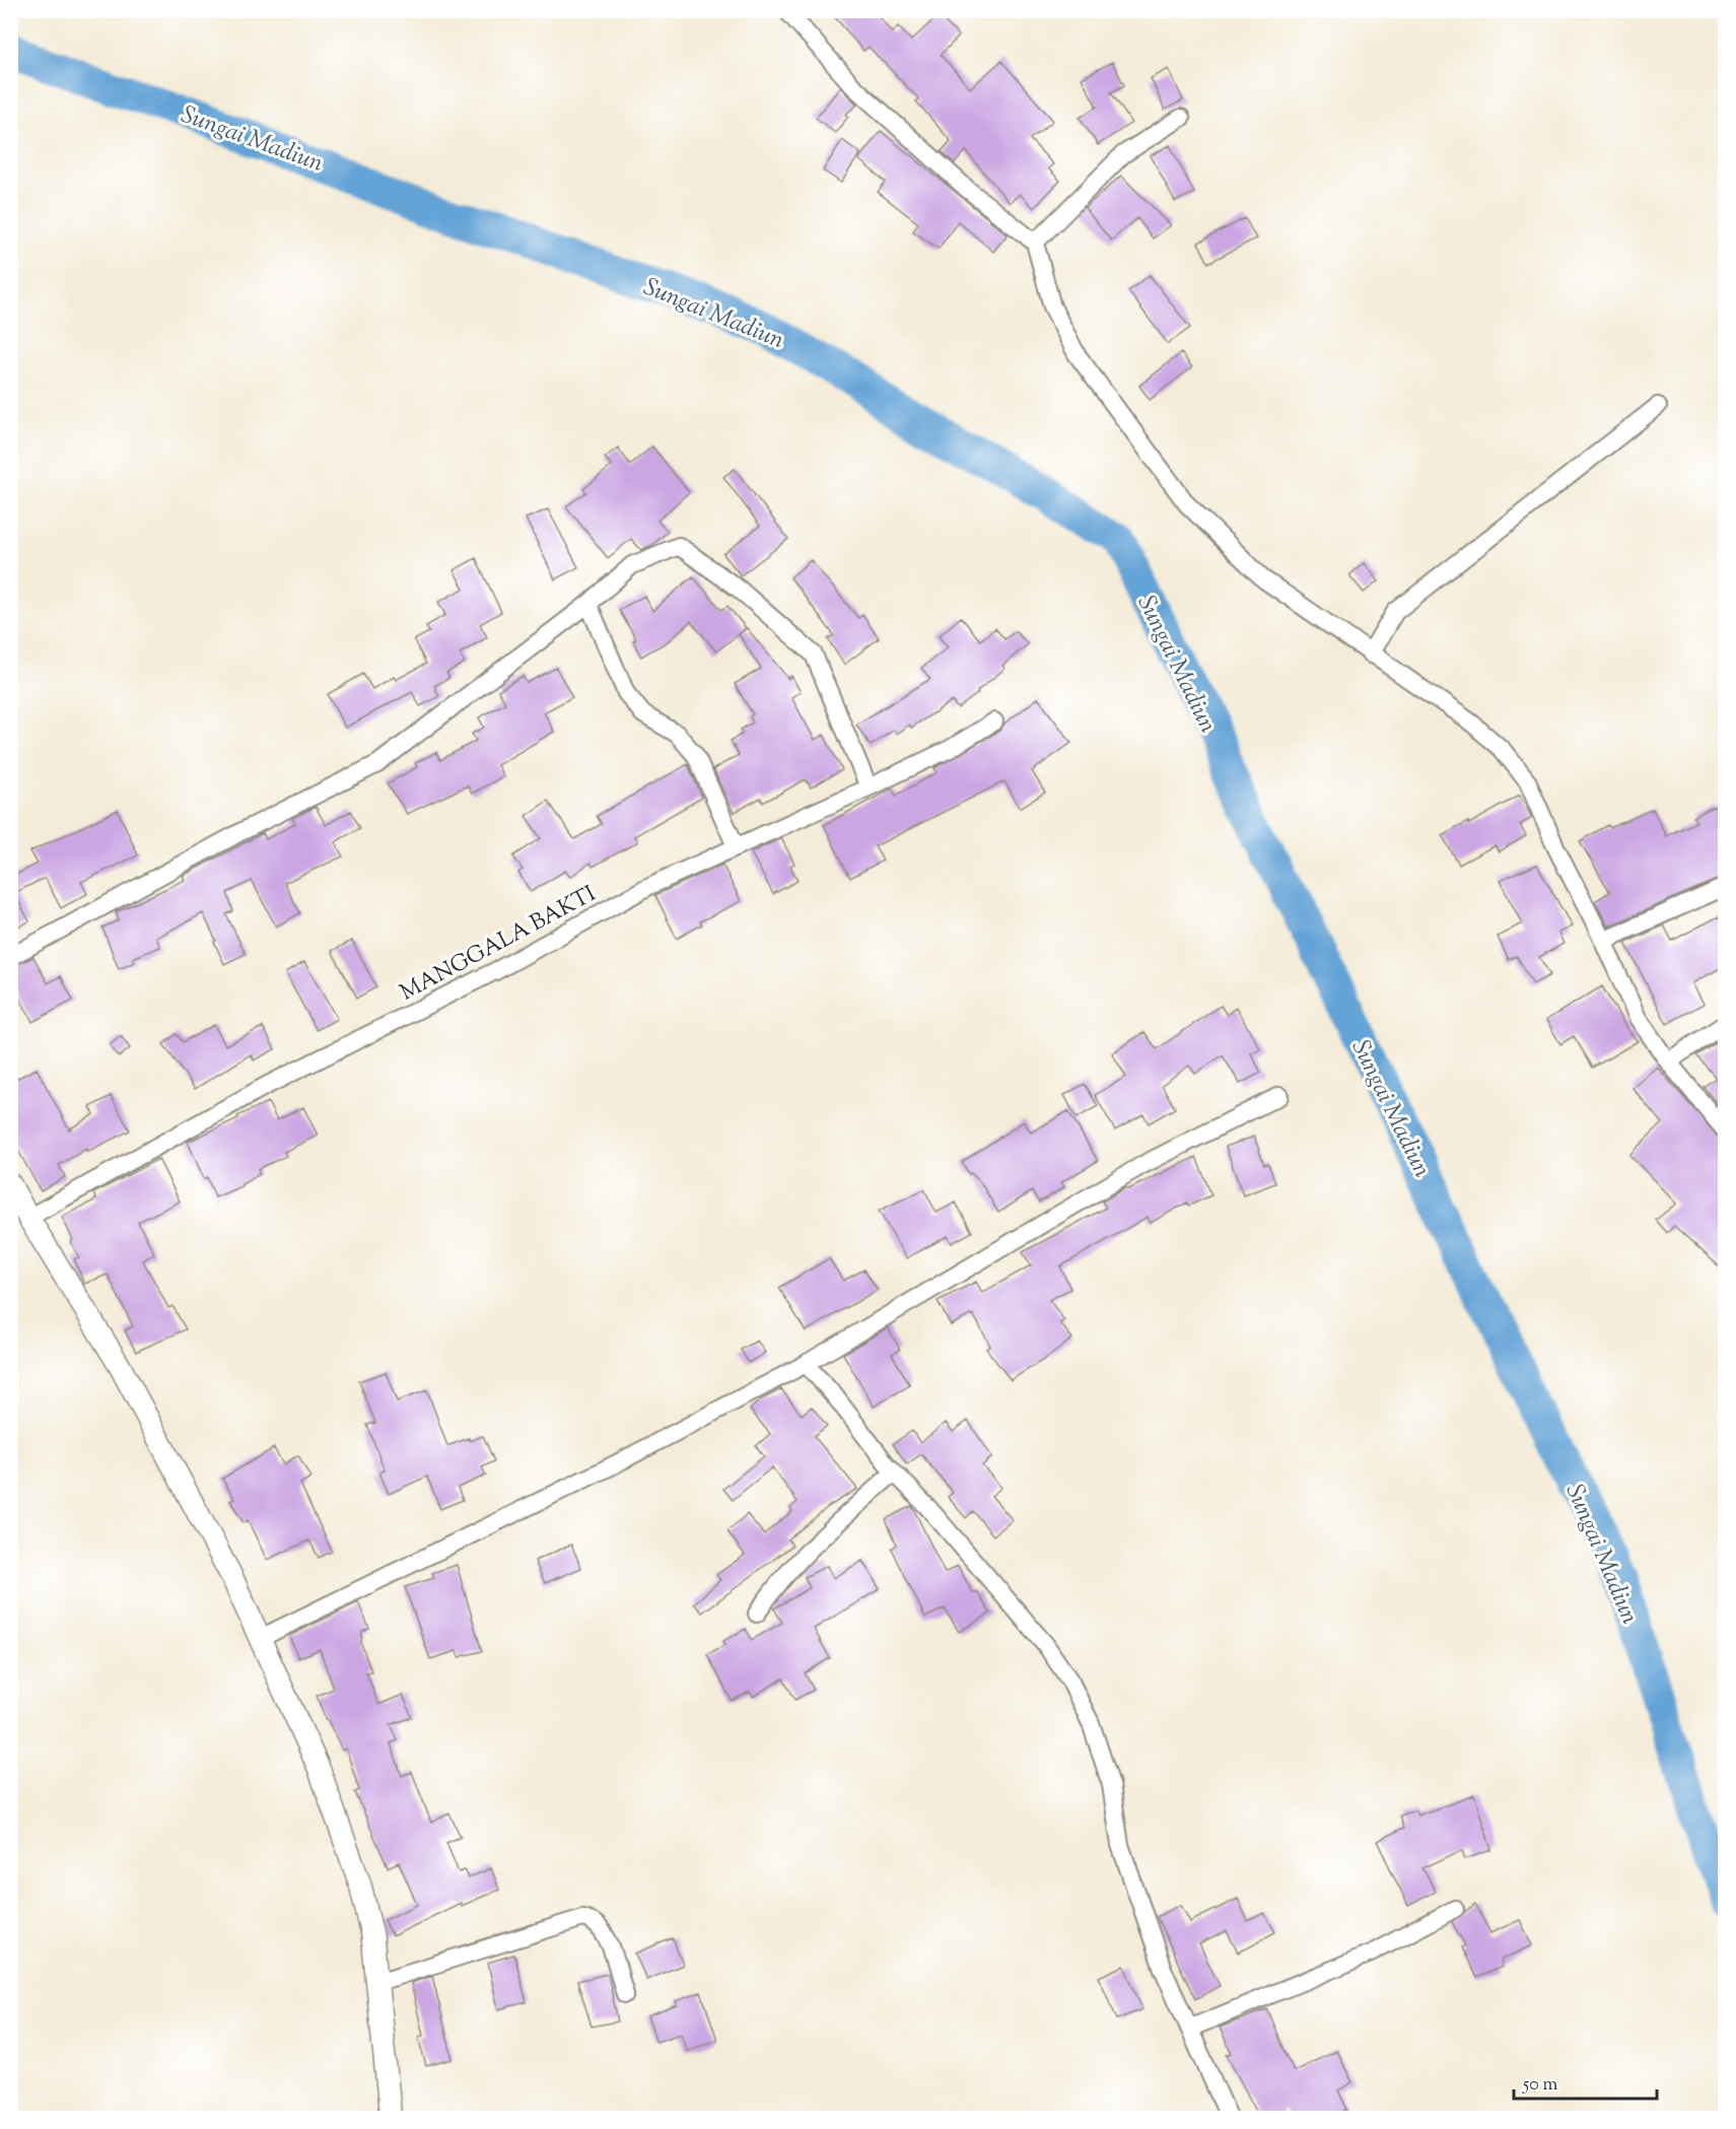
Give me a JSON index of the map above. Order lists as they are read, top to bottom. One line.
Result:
{"streets":{"street":["MANGGALA BAKTI"]},"water":["Sungai Madiun"],"scale_bar":"50 m"}
